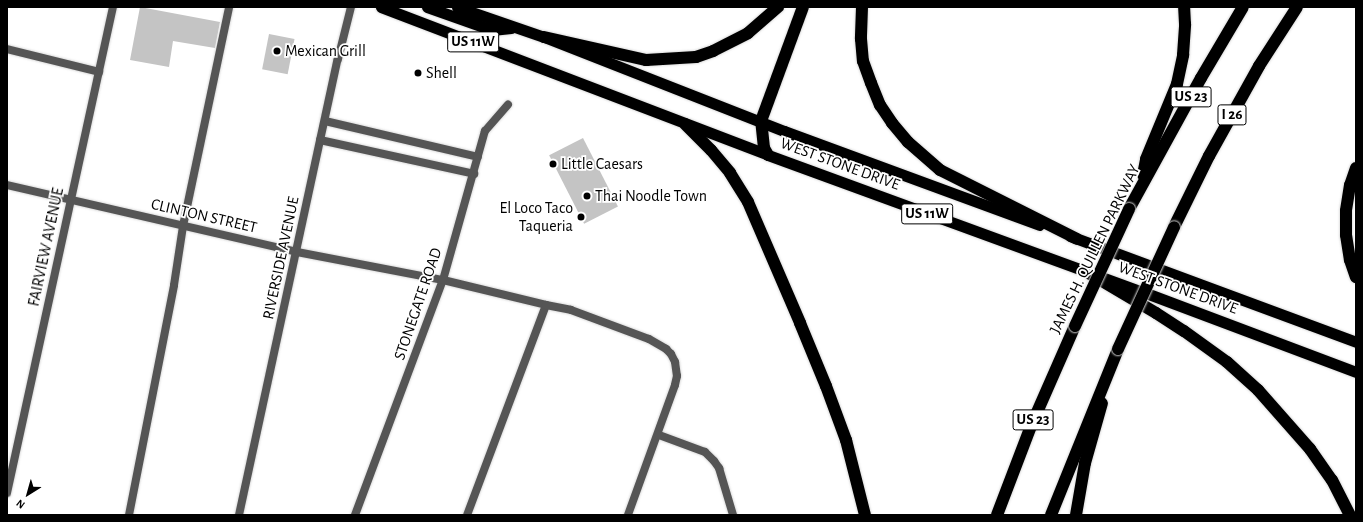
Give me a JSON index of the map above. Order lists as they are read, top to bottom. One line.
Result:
{"streets":{"highway":["US 11W","US 23","I 26","WEST STONE DRIVE","JAMES H. QUILLEN PARKWAY"],"street":["CLINTON STREET","FAIRVIEW AVENUE","RIVERSIDE AVENUE","STONEGATE ROAD"]},"crossings":[["CLINTON STREET","FAIRVIEW AVENUE"],["CLINTON STREET","RIVERSIDE AVENUE"],["CLINTON STREET","STONEGATE ROAD"]],"places":["Mexican Grill","Shell","Little Caesars","Thai Noodle Town","El Loco Taco Taqueria"],"north":"bottom left"}
